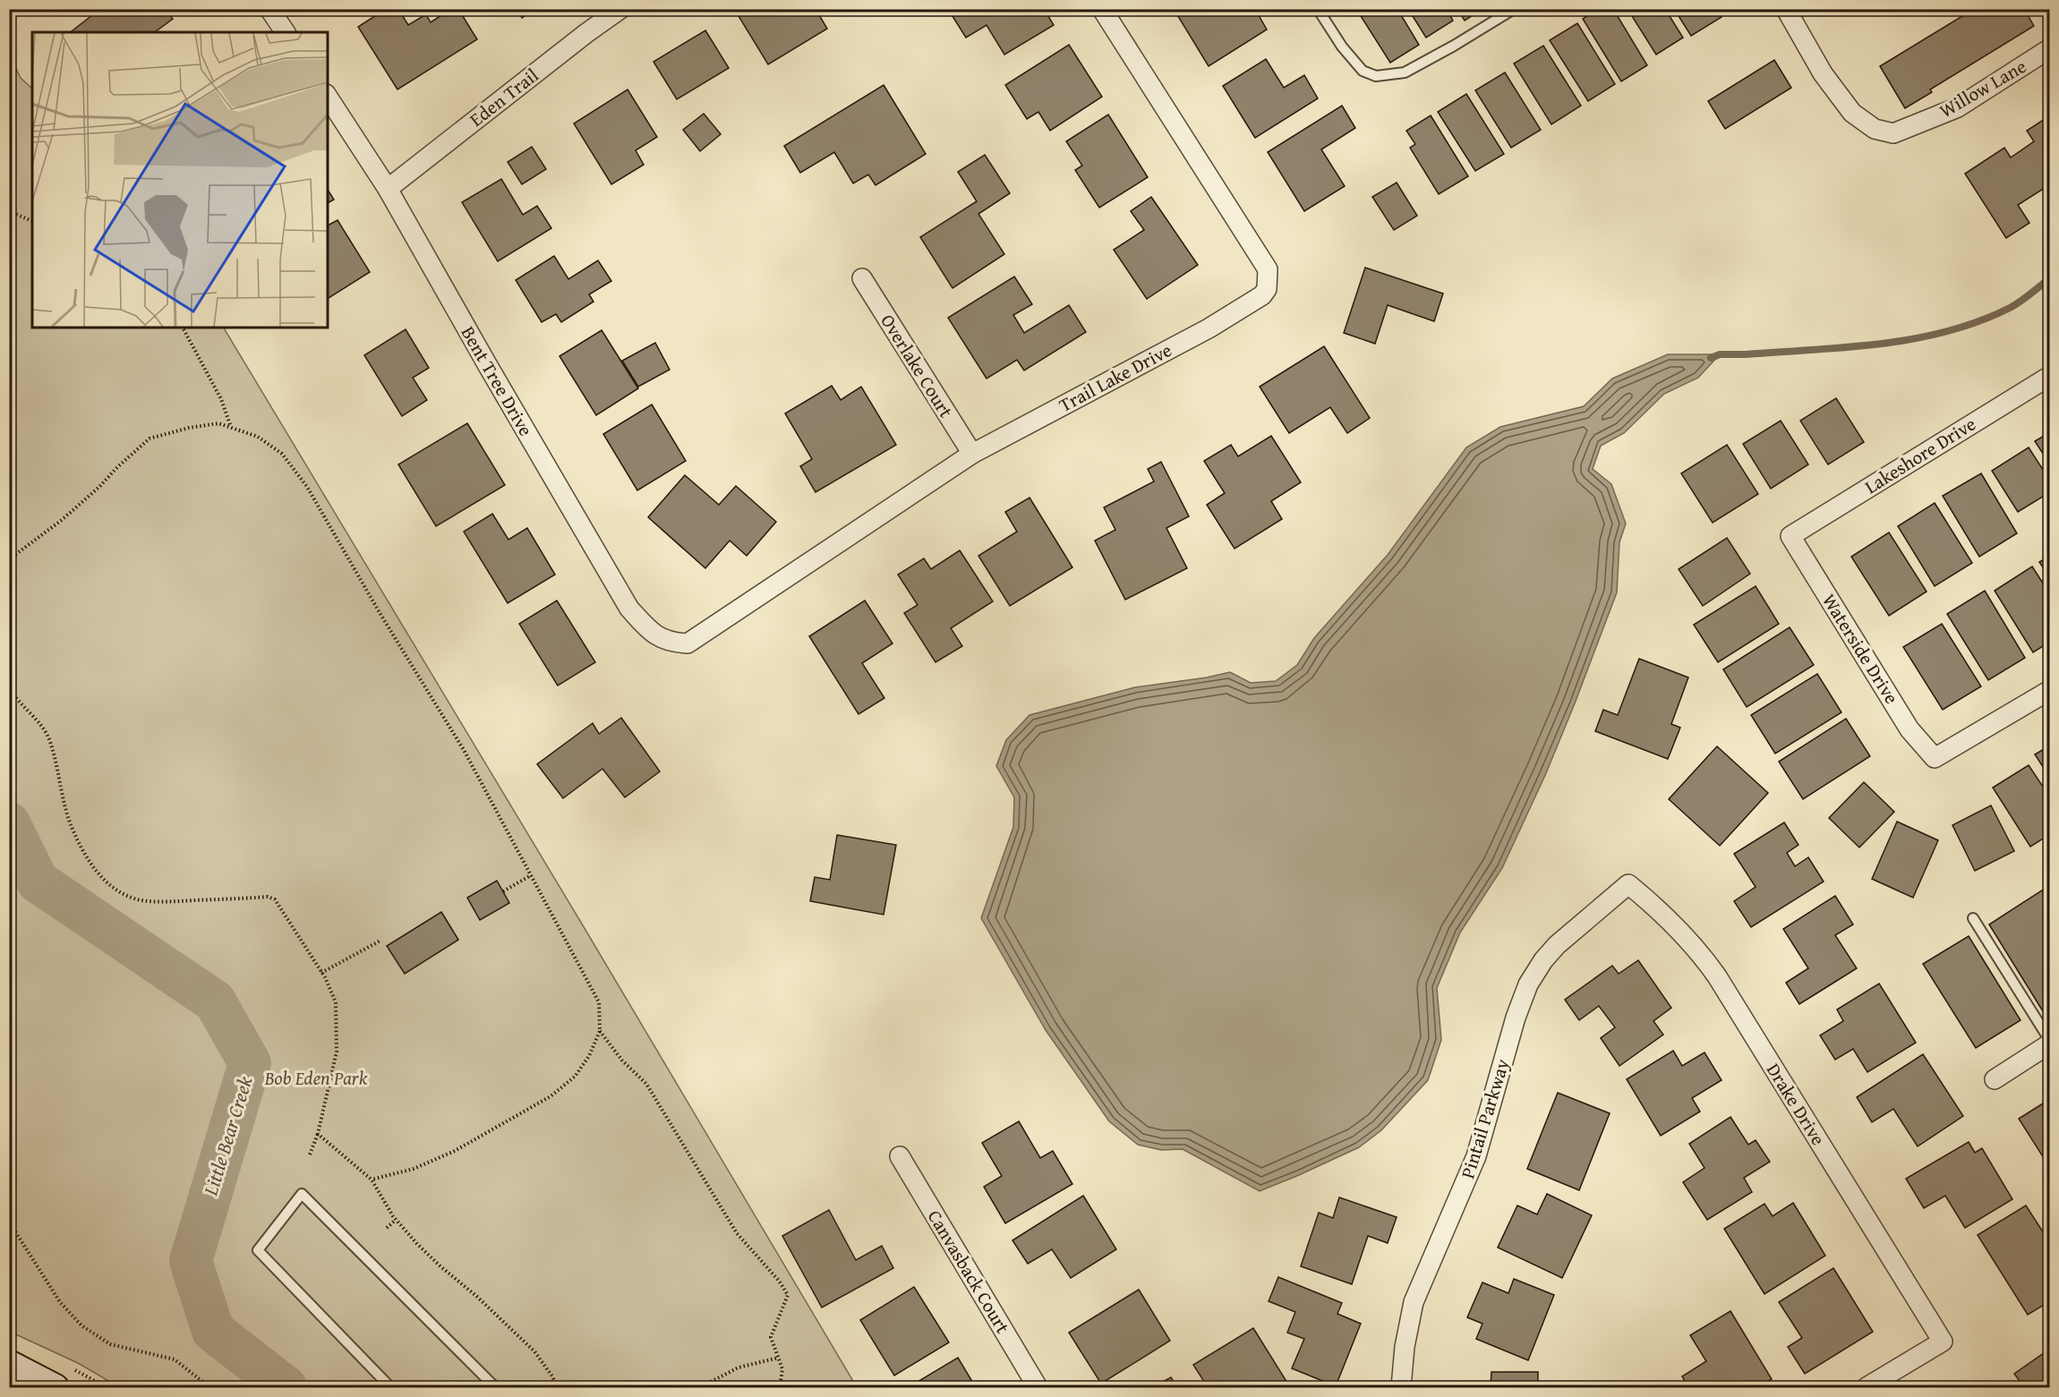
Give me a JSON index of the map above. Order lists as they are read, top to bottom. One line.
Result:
{"streets":{"street":["Willow Lane","Eden Trail","Overlake Court","Trail Lake Drive","Bent Tree Drive","Lakeshore Drive","Waterside Drive","Drake Drive","Pintail Parkway","Canvasback Court"]},"crossings":[["Eden Trail","Bent Tree Drive"],["Overlake Court","Trail Lake Drive"],["Trail Lake Drive","Bent Tree Drive"],["Lakeshore Drive","Waterside Drive"],["Drake Drive","Pintail Parkway"]],"water":["Little Bear Creek"],"parks":["Bob Eden Park"]}
